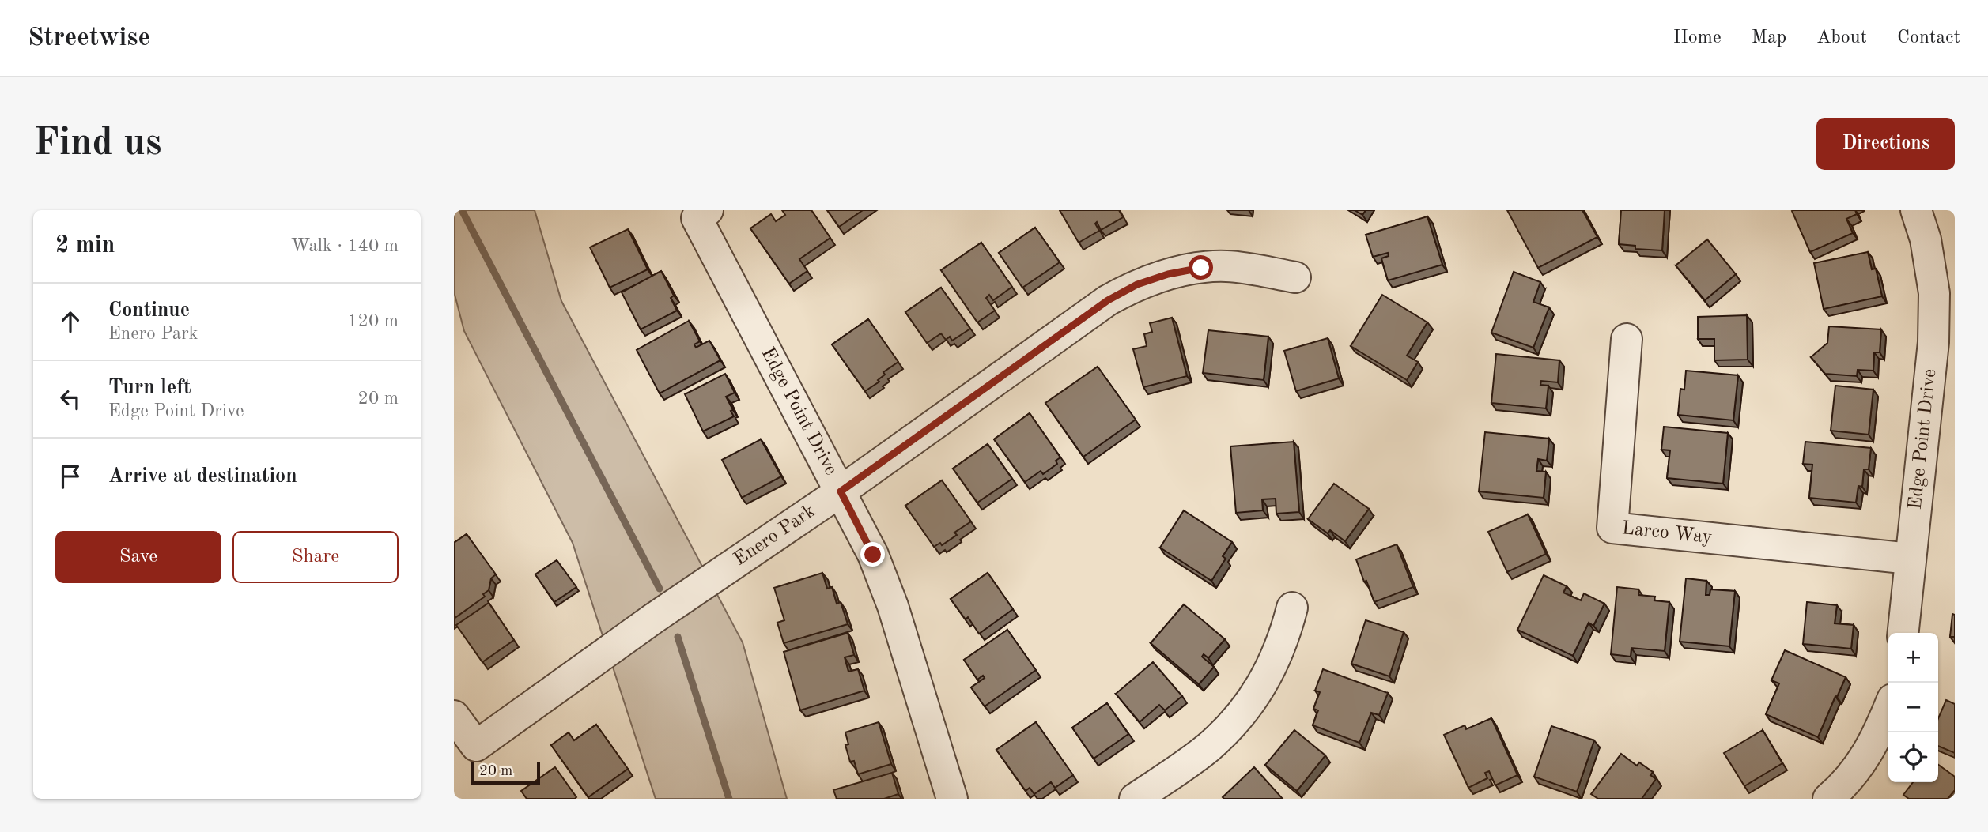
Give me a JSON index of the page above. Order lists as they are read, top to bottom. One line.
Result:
{"streets":{"street":["Edge Point Drive","Larco Way","Enero Park"]},"crossings":[["Edge Point Drive","Larco Way"],["Edge Point Drive","Enero Park"]],"scale_bar":"20 m","page":{"header":"Streetwise","nav":["Home","Map","About","Contact"],"buttons":["Directions",["Save","Share"]],"title":"Find us","heading":["2 min","Walk · 140 m"],"list":[["Continue","Enero Park","120 m"],["Turn left","Edge Point Drive","20 m"],"Arrive at destination"],"map_buttons":["+","−"],"scale":"20 m"}}
